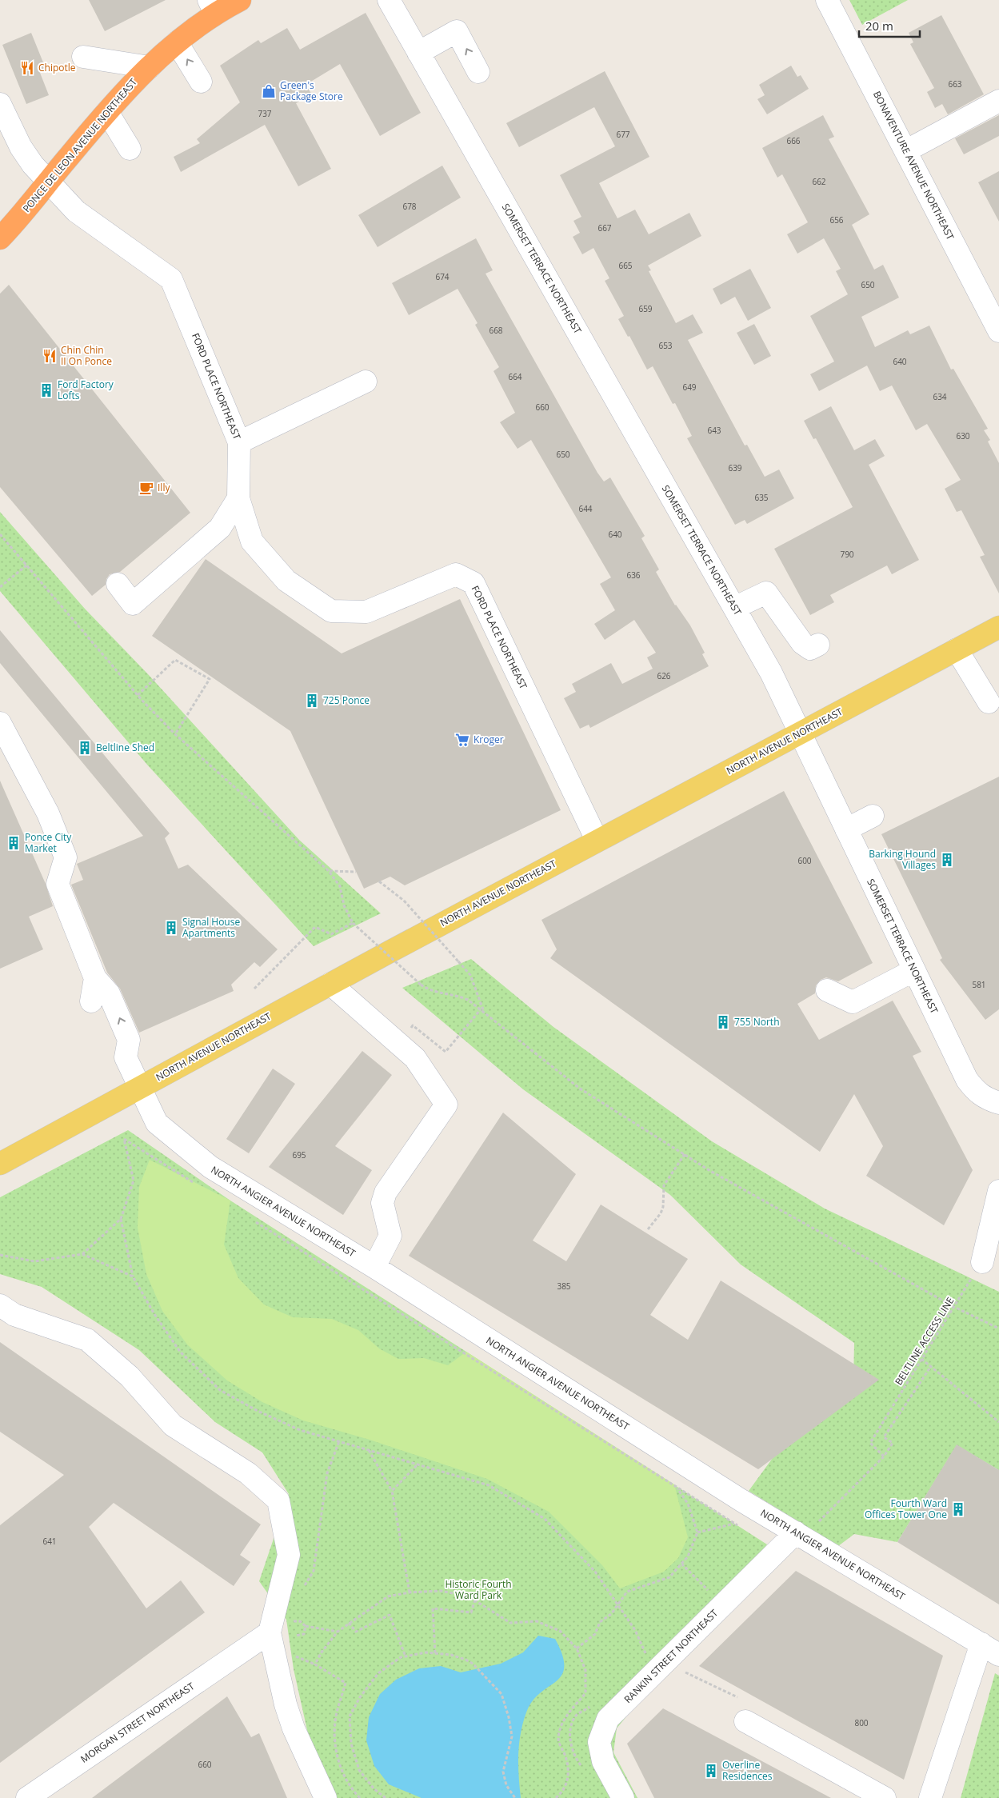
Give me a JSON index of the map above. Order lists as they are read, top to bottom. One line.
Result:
{"streets":{"highway":["PONCE DE LEON AVENUE NORTHEAST"],"main road":["NORTH AVENUE NORTHEAST"],"street":["BONAVENTURE AVENUE NORTHEAST","SOMERSET TERRACE NORTHEAST","FORD PLACE NORTHEAST","NORTH ANGIER AVENUE NORTHEAST","RANKIN STREET NORTHEAST","MORGAN STREET NORTHEAST"],"path":["BELTLINE ACCESS LINE"]},"crossings":[["PONCE DE LEON AVENUE NORTHEAST","FORD PLACE NORTHEAST"],["SOMERSET TERRACE NORTHEAST","NORTH AVENUE NORTHEAST"],["FORD PLACE NORTHEAST","NORTH AVENUE NORTHEAST"],["NORTH AVENUE NORTHEAST","NORTH ANGIER AVENUE NORTHEAST"],["NORTH ANGIER AVENUE NORTHEAST","RANKIN STREET NORTHEAST"]],"parks":["Historic Fourth Ward Park"],"places":{"restaurant":["Chipotle","Chin Chin II On Ponce"],"shop":["Green's Package Store"],"building":["Ford Factory Lofts","725 Ponce","Beltline Shed","Ponce City Market","Barking Hound Villages","Signal House Apartments","755 North","Fourth Ward Offices Tower One","Overline Residences"],"cafe":["Illy"],"supermarket":["Kroger"]},"house_numbers":["663","737","677","666","662","678","656","667","665","674","650","659","668","653","640","664","649","634","660","643","630","650","639","635","644","640","790","636","626","600","581","695","385","641","800","660"],"scale_bar":"20 m"}
